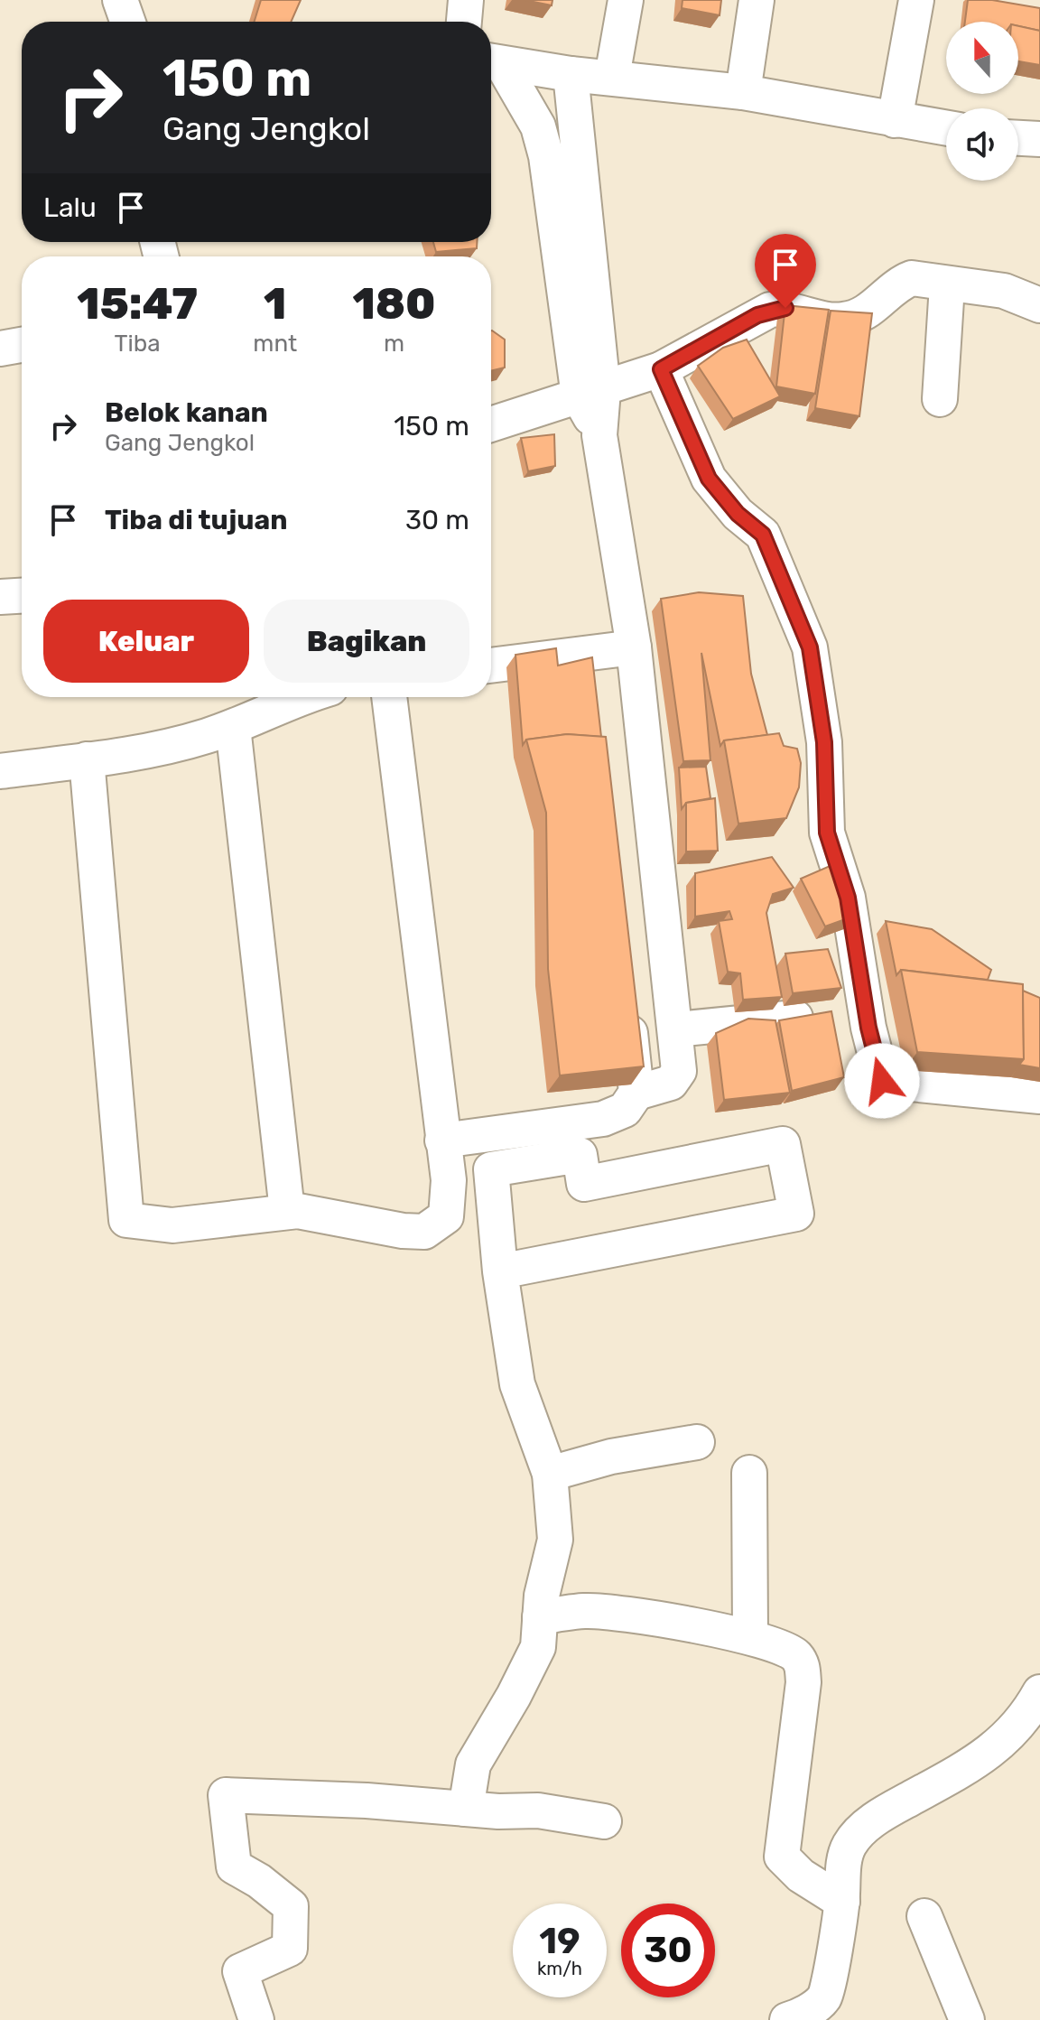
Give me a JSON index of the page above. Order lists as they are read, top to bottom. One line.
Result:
{"north":"top","page":{"turn":["150 m","Gang Jengkol"],"then":"Lalu","eta":["15:47","Tiba","1","mnt","180","m"],"list":[{"name":"Belok kanan","note":"Gang Jengkol","value":"150 m"},{"name":"Tiba di tujuan","value":"30 m"}],"buttons":["Keluar","Bagikan"],"speed":"19 km/h","limit":"30"}}
